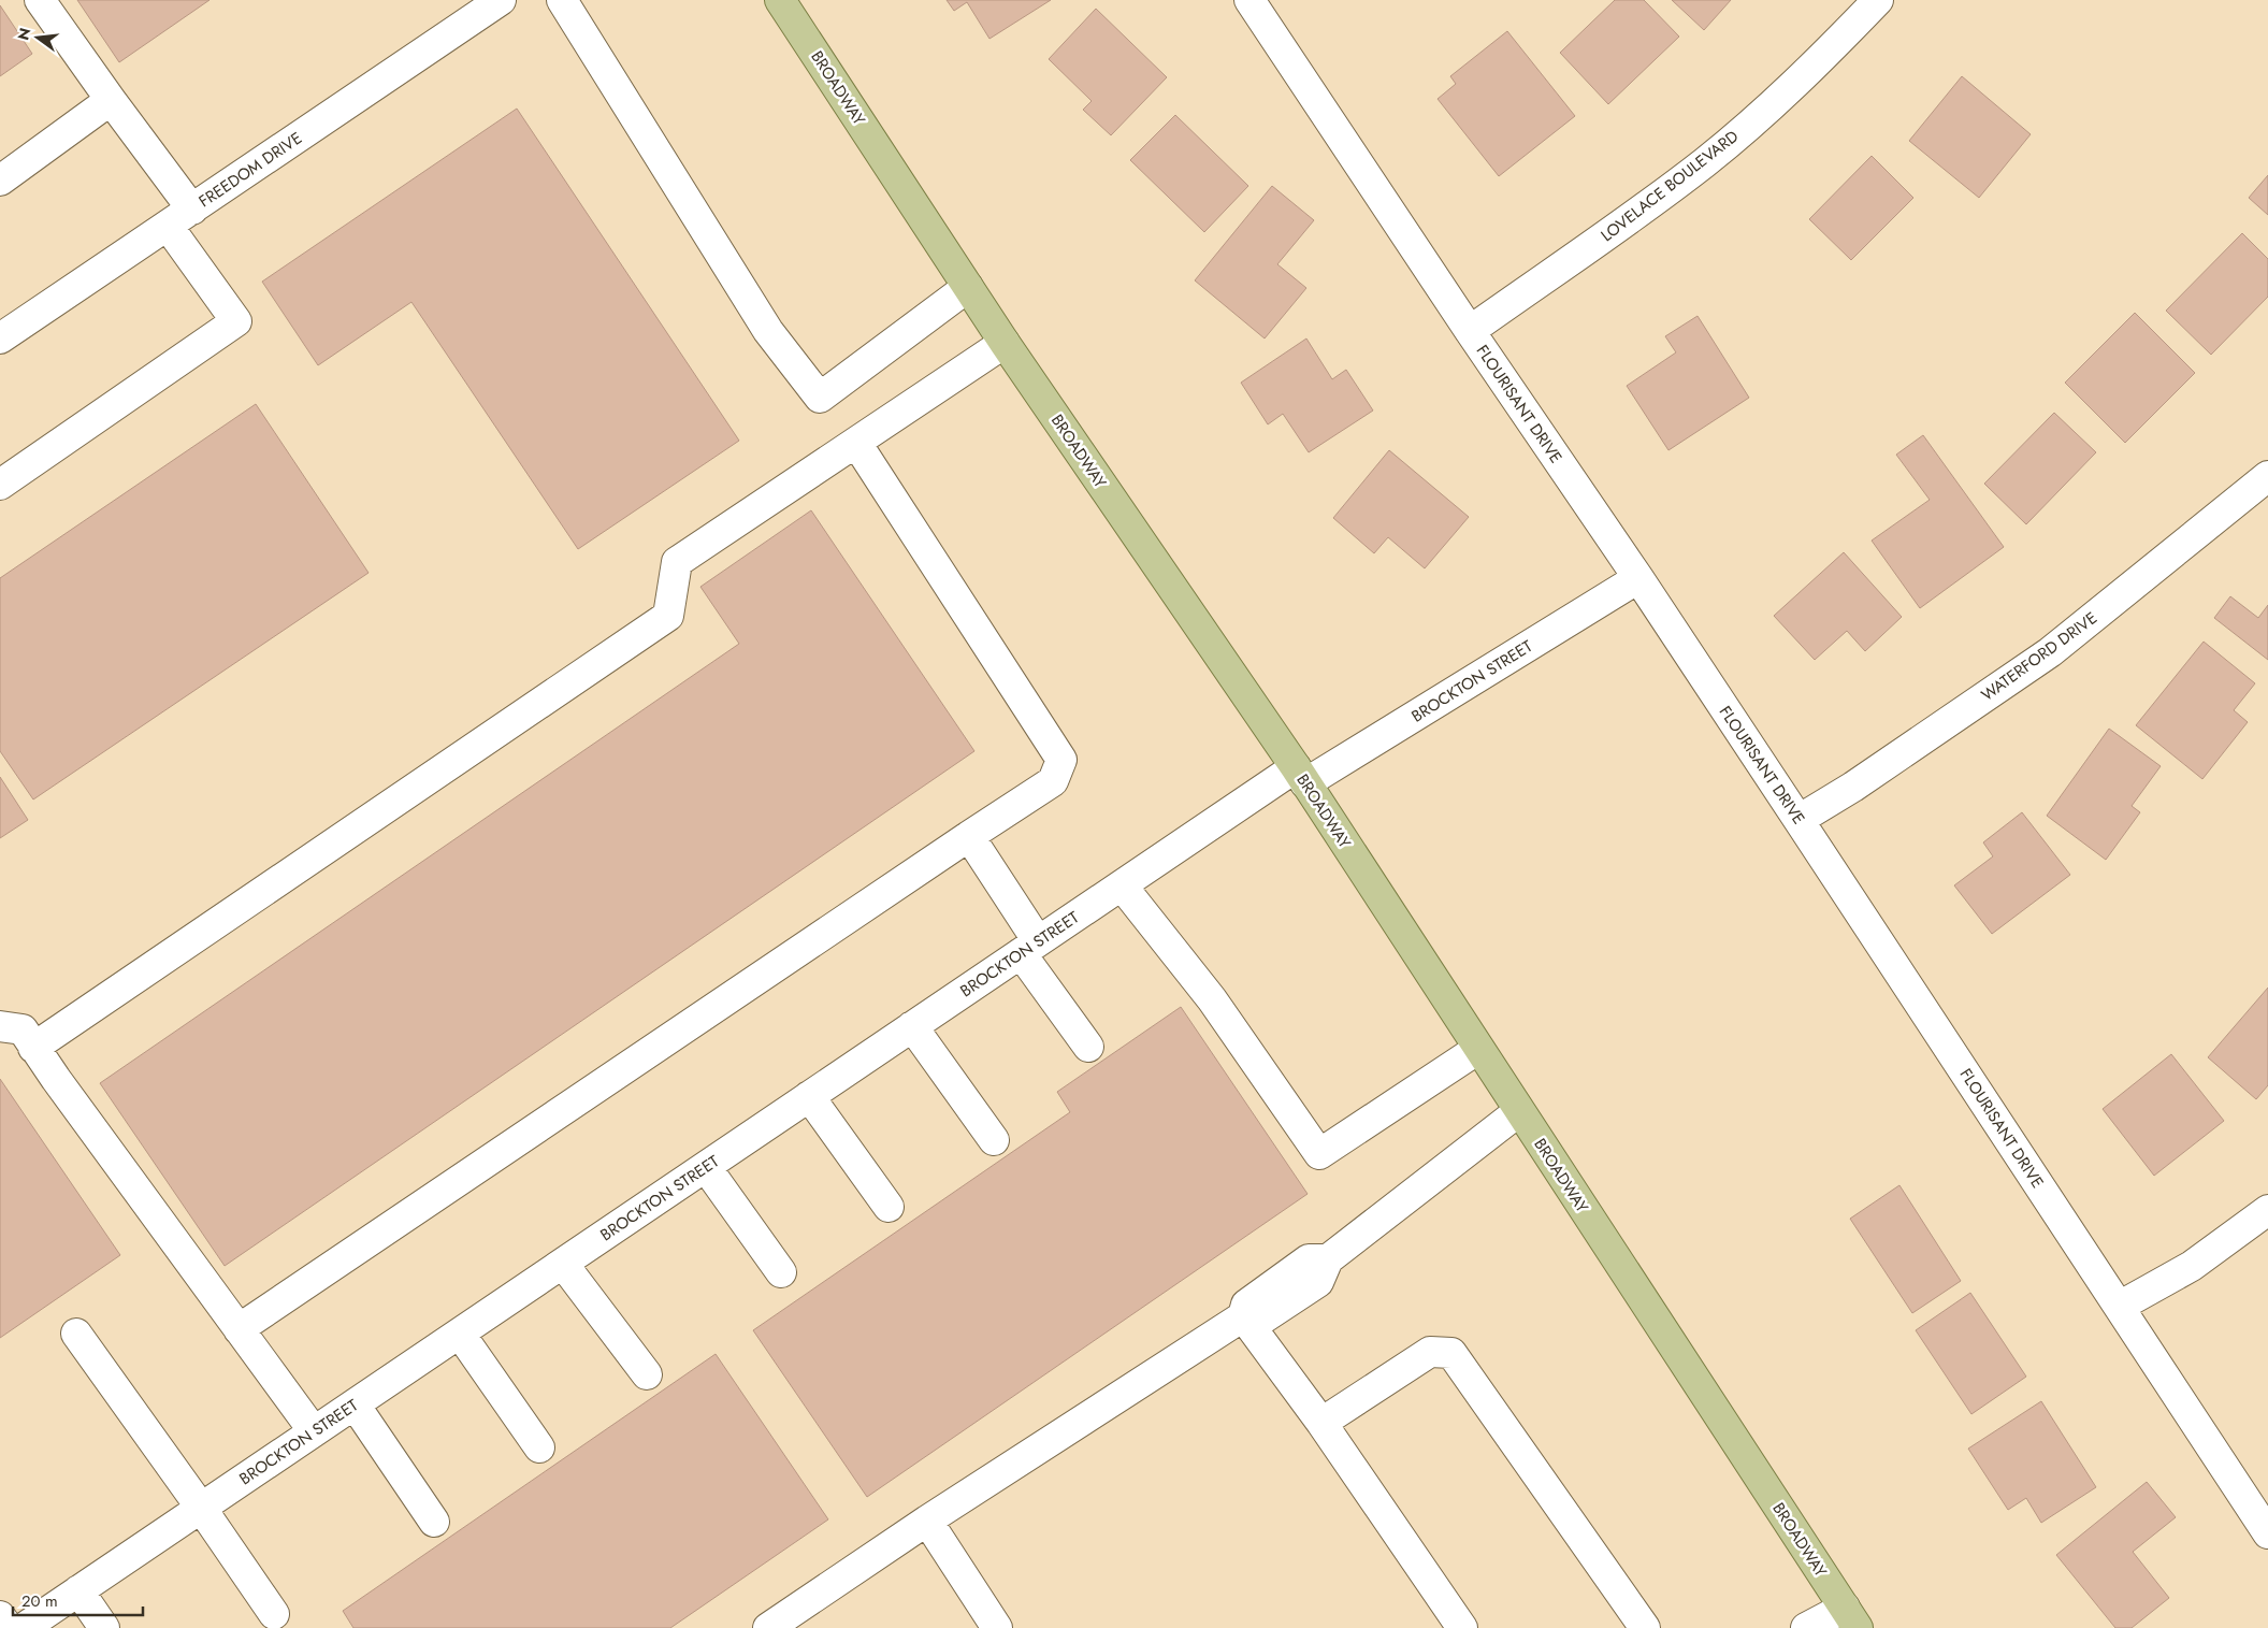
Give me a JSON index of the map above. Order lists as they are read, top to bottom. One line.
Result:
{"streets":{"main road":["BROADWAY"],"street":["FREEDOM DRIVE","LOVELACE BOULEVARD","FLOURISANT DRIVE","WATERFORD DRIVE","BROCKTON STREET"]},"crossings":[["BROADWAY","BROCKTON STREET"],["LOVELACE BOULEVARD","FLOURISANT DRIVE"],["FLOURISANT DRIVE","WATERFORD DRIVE"],["FLOURISANT DRIVE","BROCKTON STREET"]],"scale_bar":"20 m","north":"left"}
